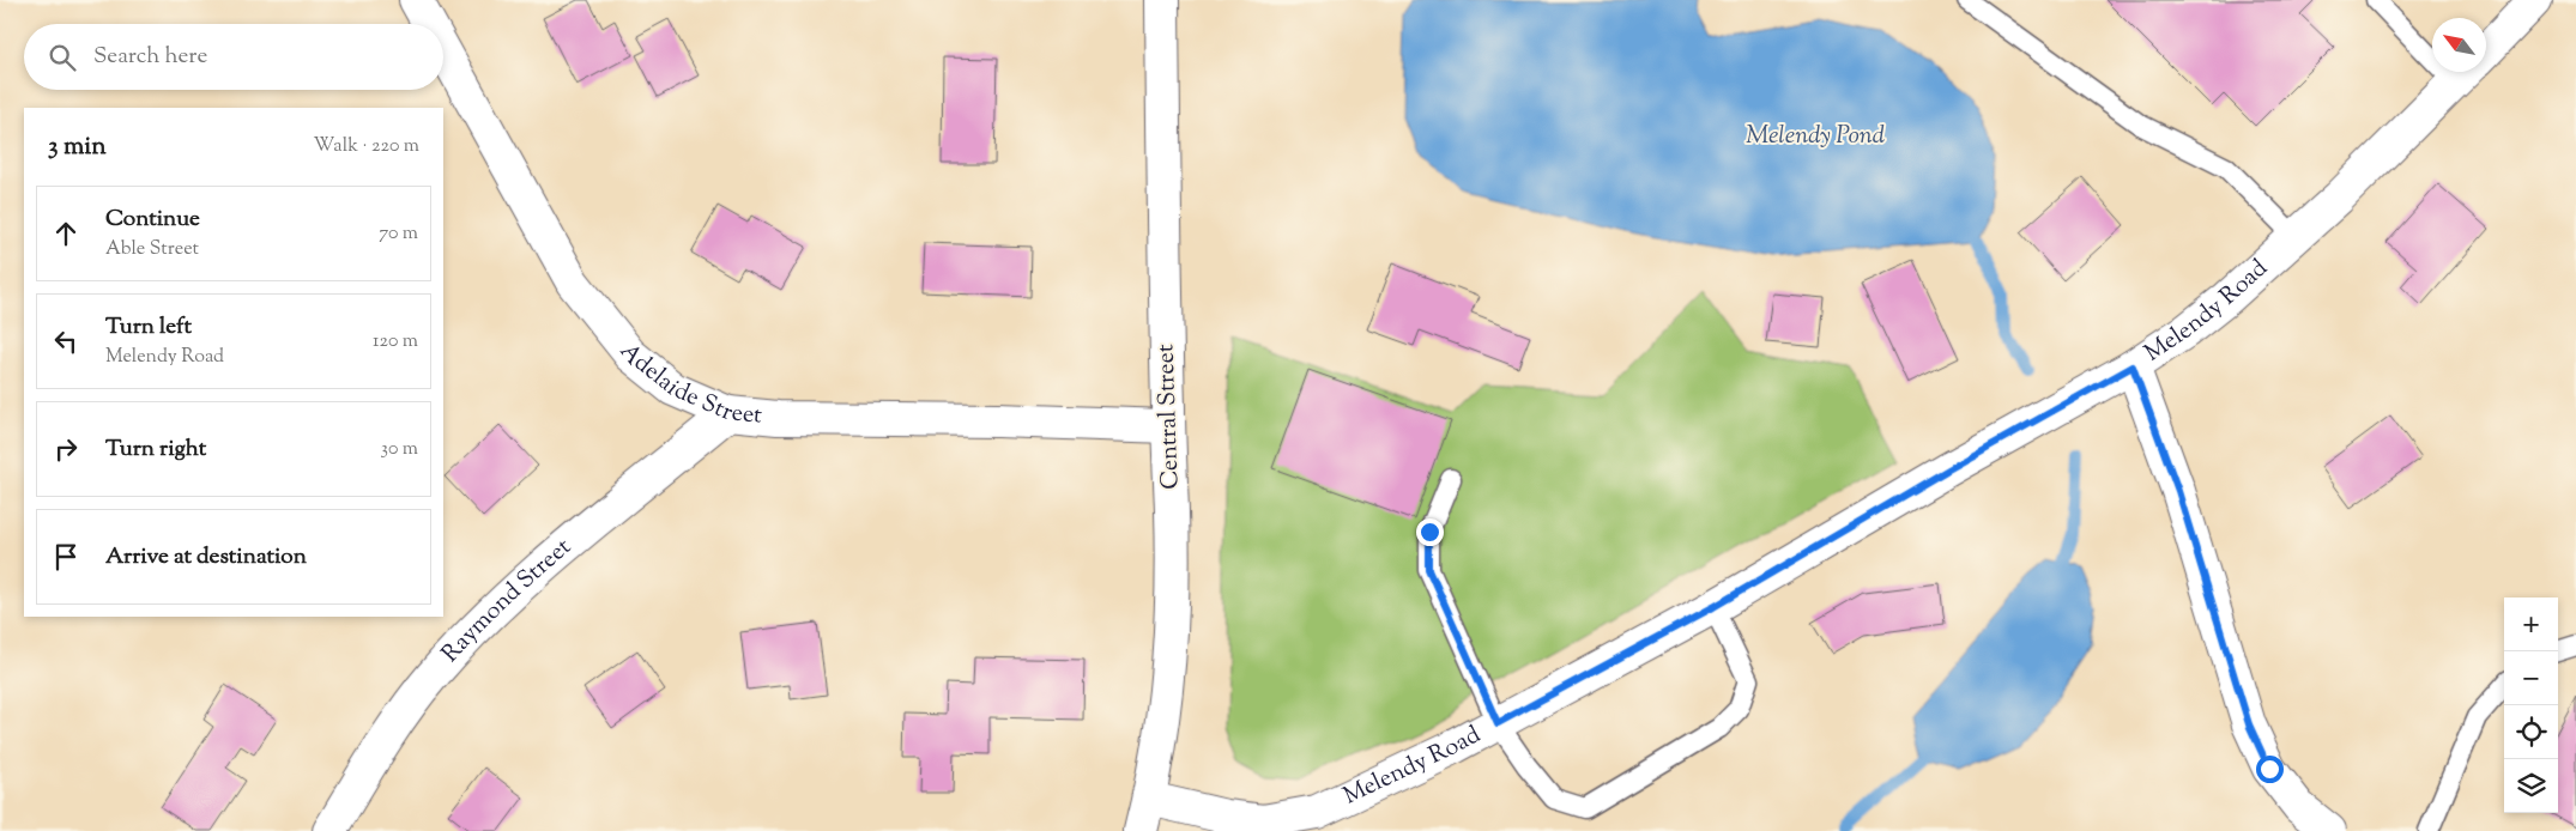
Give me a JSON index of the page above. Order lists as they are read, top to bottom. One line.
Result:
{"streets":{"street":["Melendy Road","Adelaide Street","Central Street","Raymond Street"]},"crossings":[["Melendy Road","Central Street"],["Adelaide Street","Central Street"],["Adelaide Street","Raymond Street"]],"water":["Melendy Pond"],"north":"top left","page":{"search":"Search here","heading":["3 min","Walk · 220 m"],"list":[["Continue","Able Street","70 m"],["Turn left","Melendy Road","120 m"],["Turn right","30 m"],"Arrive at destination"],"map_buttons":["+","−"]}}
